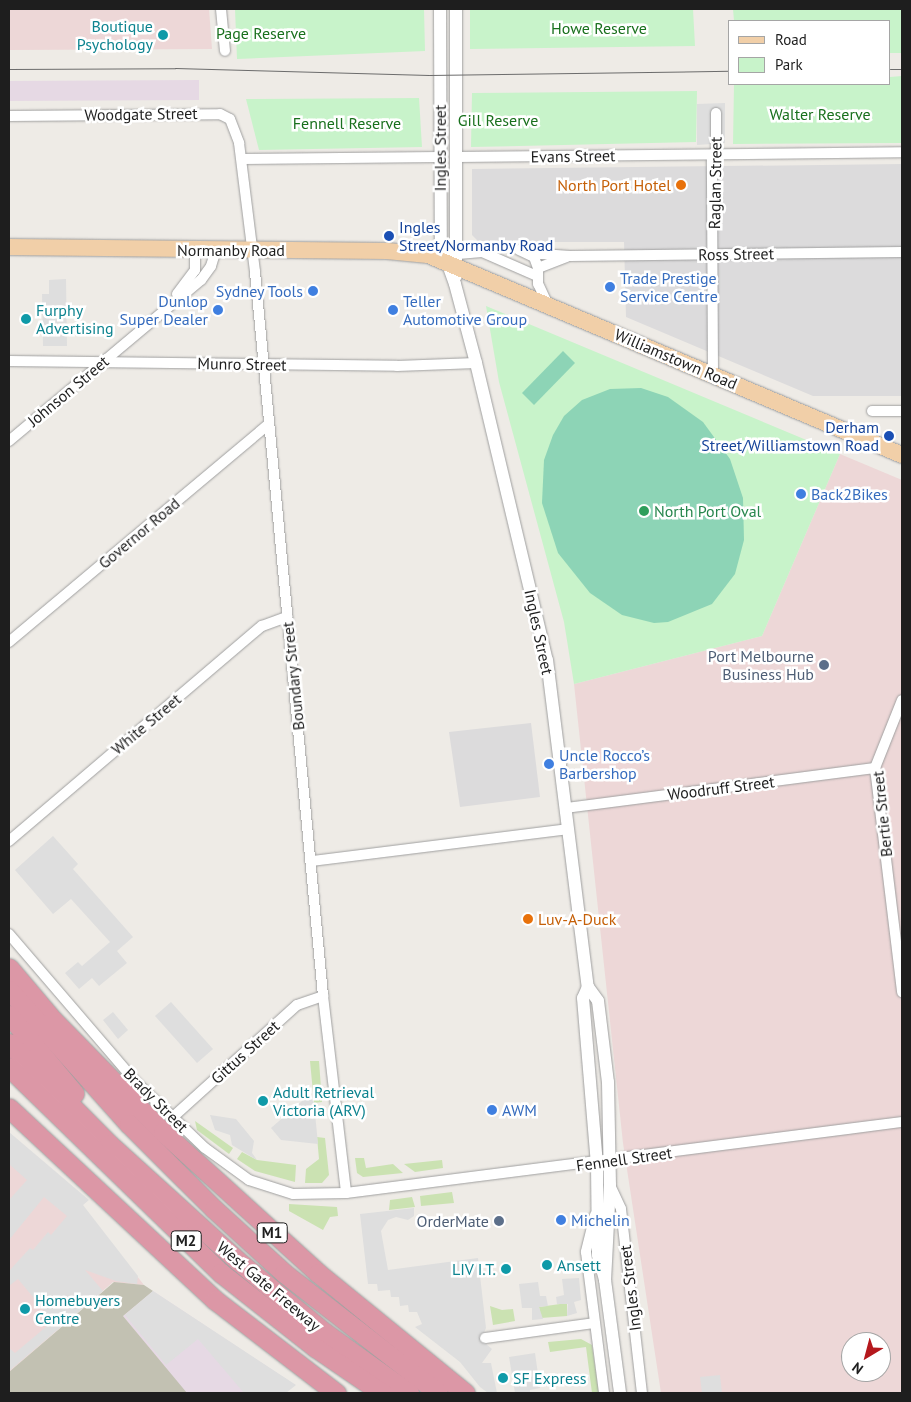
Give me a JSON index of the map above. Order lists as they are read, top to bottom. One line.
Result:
{"streets":{"highway":["M1","M2","West Gate Freeway"],"main road":["Normanby Road","Williamstown Road"],"street":["Woodgate Street","Ingles Street","Evans Street","Raglan Street","Ross Street","Munro Street","Johnson Street","Governor Road","Boundary Street","White Street","Woodruff Street","Bertie Street","Gittus Street","Brady Street","Fennell Street"]},"crossings":[["Woodgate Street","Evans Street"],["Woodgate Street","Boundary Street"],["Ingles Street","Evans Street"],["Ingles Street","Normanby Road"],["Ingles Street","Williamstown Road"],["Ingles Street","Munro Street"],["Ingles Street","Woodruff Street"],["Ingles Street","Fennell Street"],["Evans Street","Raglan Street"],["Evans Street","Boundary Street"],["Raglan Street","Ross Street"],["Raglan Street","Williamstown Road"],["Normanby Road","Williamstown Road"],["Normanby Road","Johnson Street"],["Normanby Road","Boundary Street"],["Ross Street","Williamstown Road"],["Munro Street","Johnson Street"],["Munro Street","Boundary Street"],["Governor Road","Boundary Street"],["Boundary Street","White Street"],["Boundary Street","Gittus Street"],["Boundary Street","Brady Street"],["Boundary Street","Fennell Street"],["Woodruff Street","Bertie Street"],["Gittus Street","Brady Street"],["Brady Street","Fennell Street"]],"parks":["Howe Reserve","Page Reserve","Walter Reserve","Gill Reserve","Fennell Reserve"],"places":["Boutique Psychology","North Port Hotel","Ingles Street/Normanby Road","Trade Prestige Service Centre","Sydney Tools","Dunlop Super Dealer","Teller Automotive Group","Furphy Advertising","Derham Street/Williamstown Road","Back2Bikes","North Port Oval","Port Melbourne Business Hub","Uncle Rocco’s Barbershop","Luv-A-Duck","Adult Retrieval Victoria (ARV)","AWM","Michelin","OrderMate","Ansett","LIV I.T.","Homebuyers Centre","SF Express"],"legend":["Road","Park"],"north":"bottom left"}
